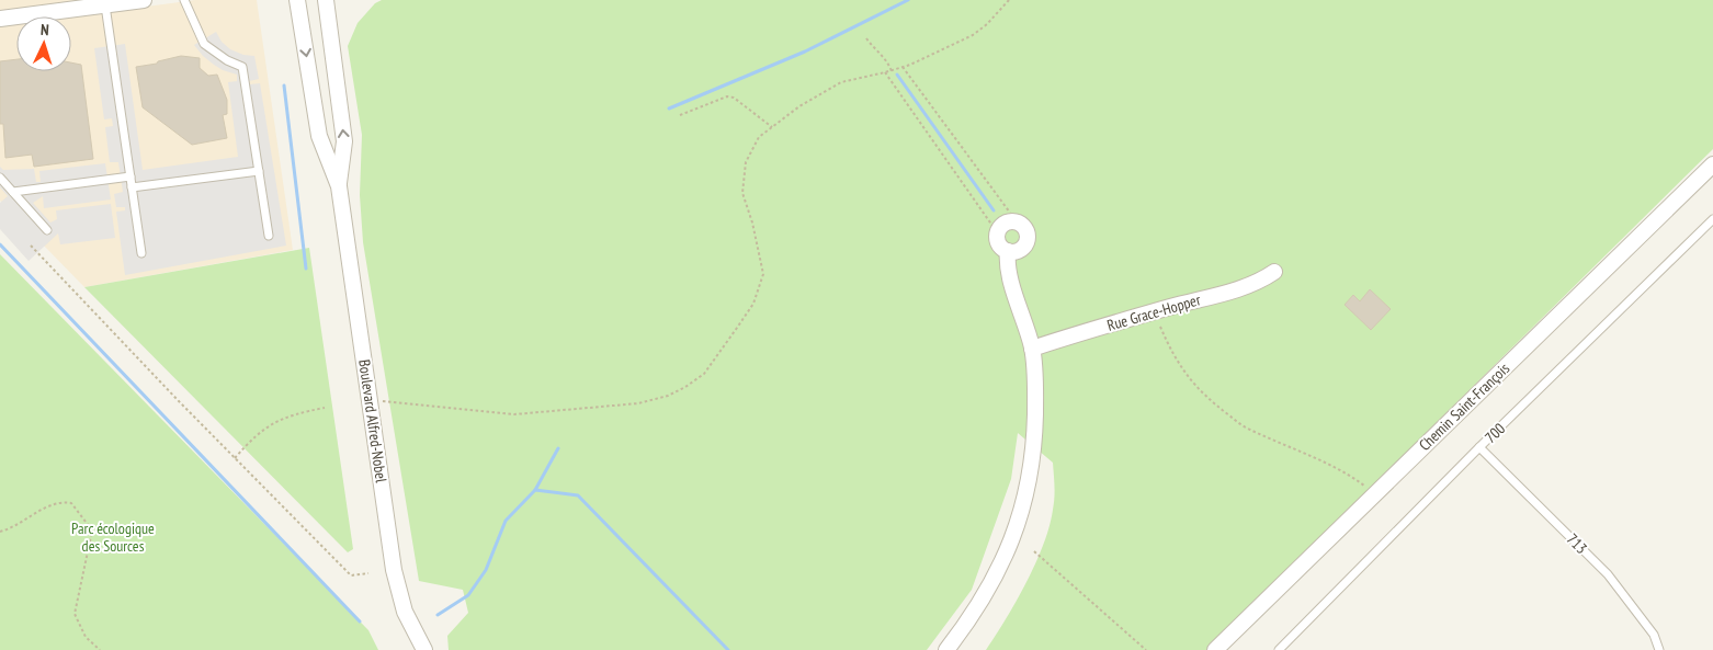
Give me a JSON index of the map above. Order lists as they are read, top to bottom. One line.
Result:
{"streets":{"street":["Rue Grace-Hopper","Chemin Saint-François","Boulevard Alfred-Nobel"],"lane":["700","713"]},"crossings":[["700","713"]],"parks":["Parc écologique des Sources"],"north":"top"}
